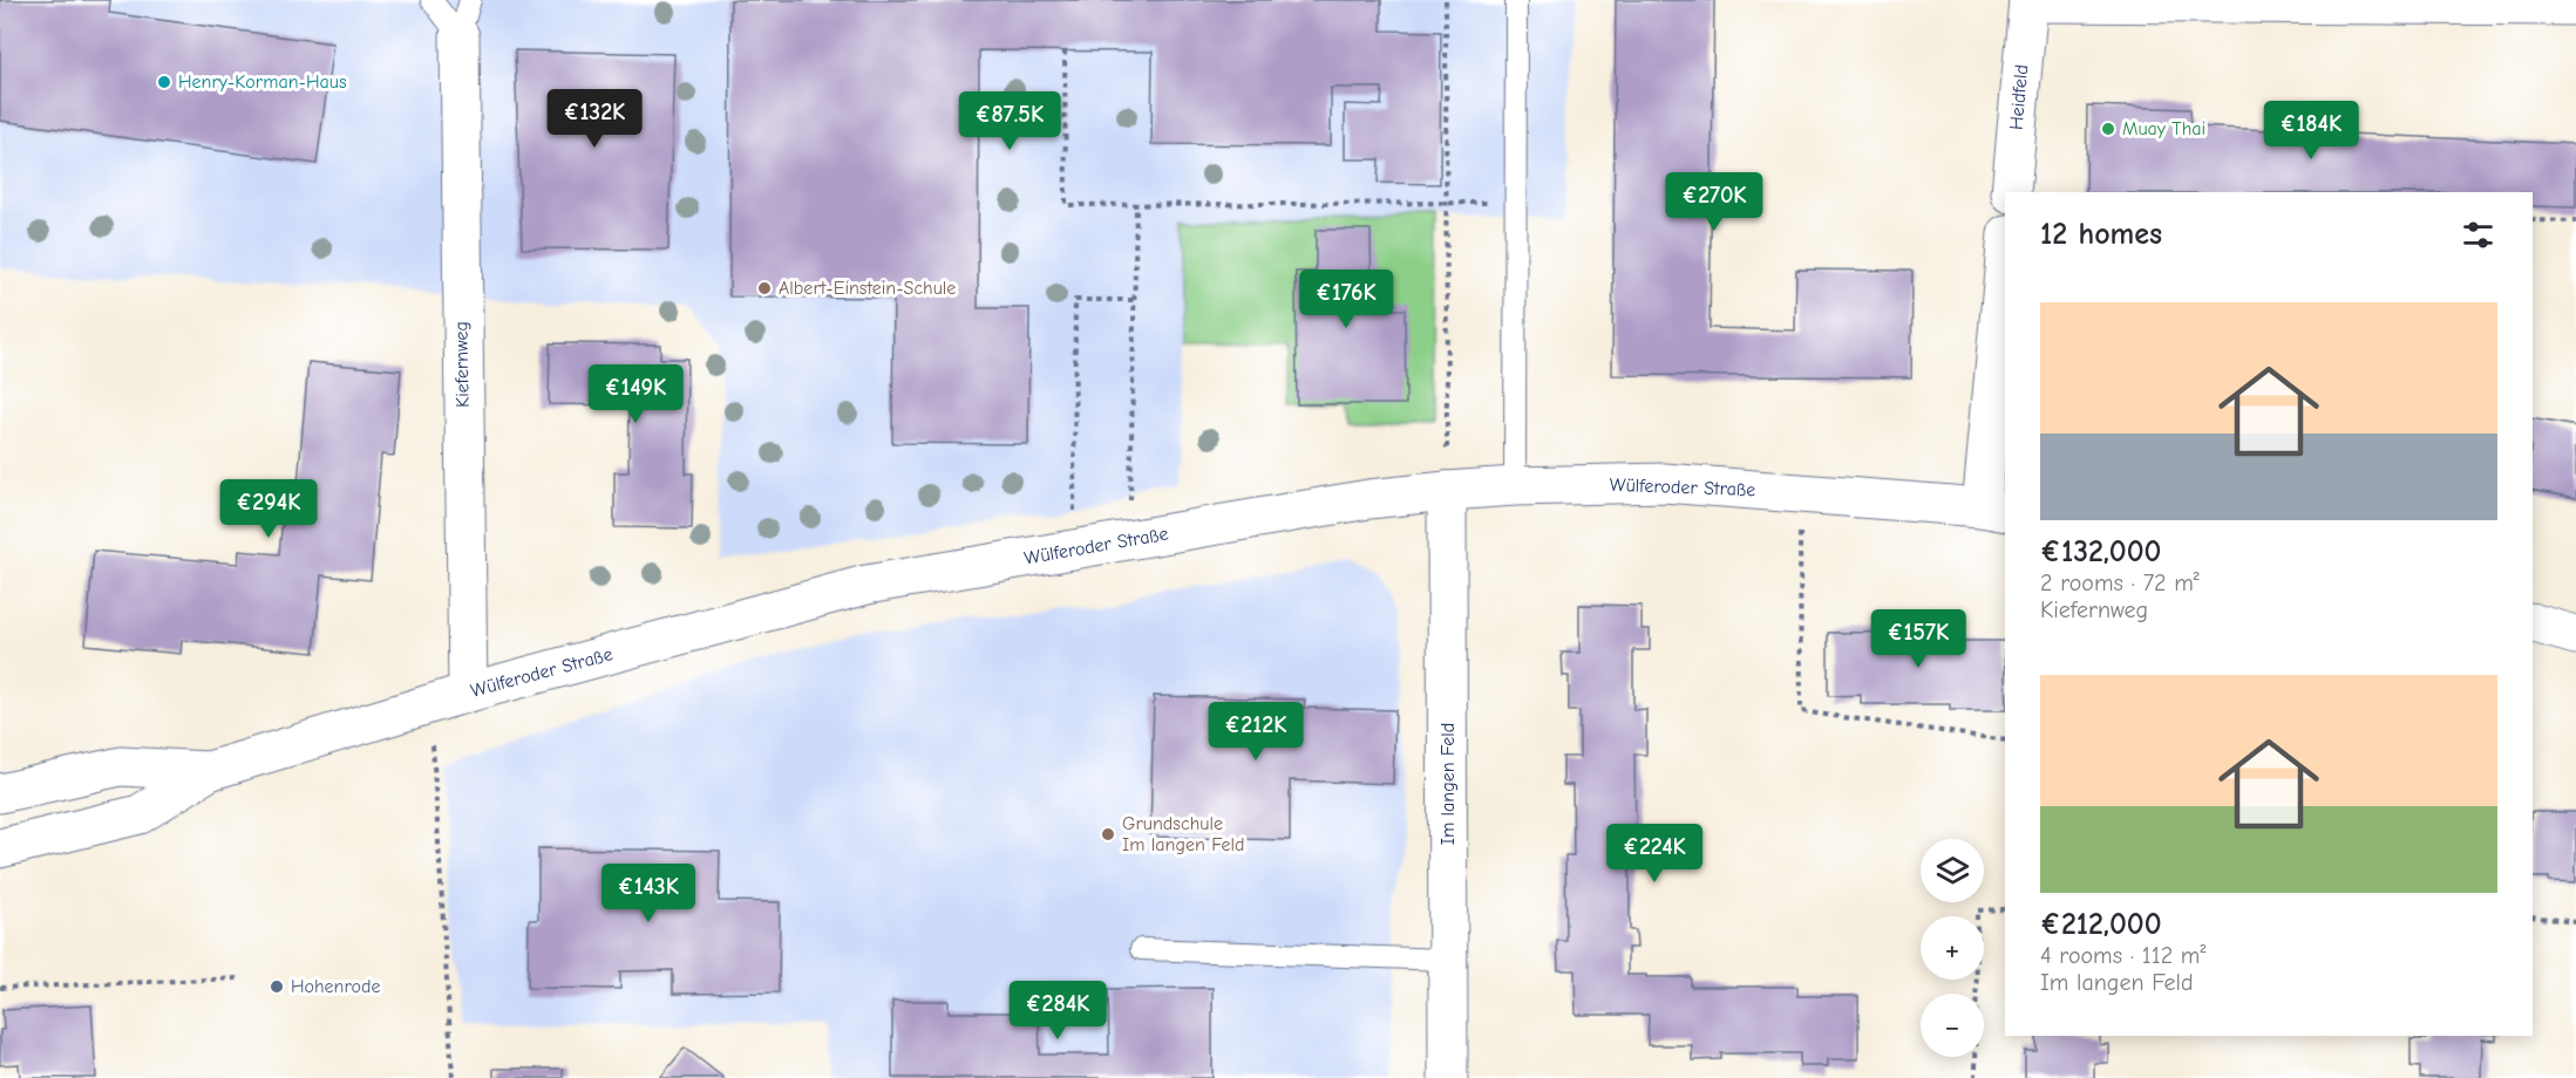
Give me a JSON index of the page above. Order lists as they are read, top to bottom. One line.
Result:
{"streets":{"street":["Heidfeld","Kiefernweg","Wülferoder Straße","Im langen Feld"]},"crossings":[["Kiefernweg","Wülferoder Straße"],["Wülferoder Straße","Im langen Feld"]],"places":["Henry-Korman-Haus","Muay Thai","Albert-Einstein-Schule","Grundschule Im langen Feld","Hohenrode"],"page":{"price":["€132K","€87.5K","€184K","€270K","€176K","€149K","€294K","€157K","€212K","€224K","€143K","€284K"],"heading":"12 homes","list":[{"name":"€132,000","note":"2 rooms · 72 m² · Kiefernweg"},{"name":"€212,000","note":"4 rooms · 112 m² · Im langen Feld"}],"map_buttons":["+","−"]}}
